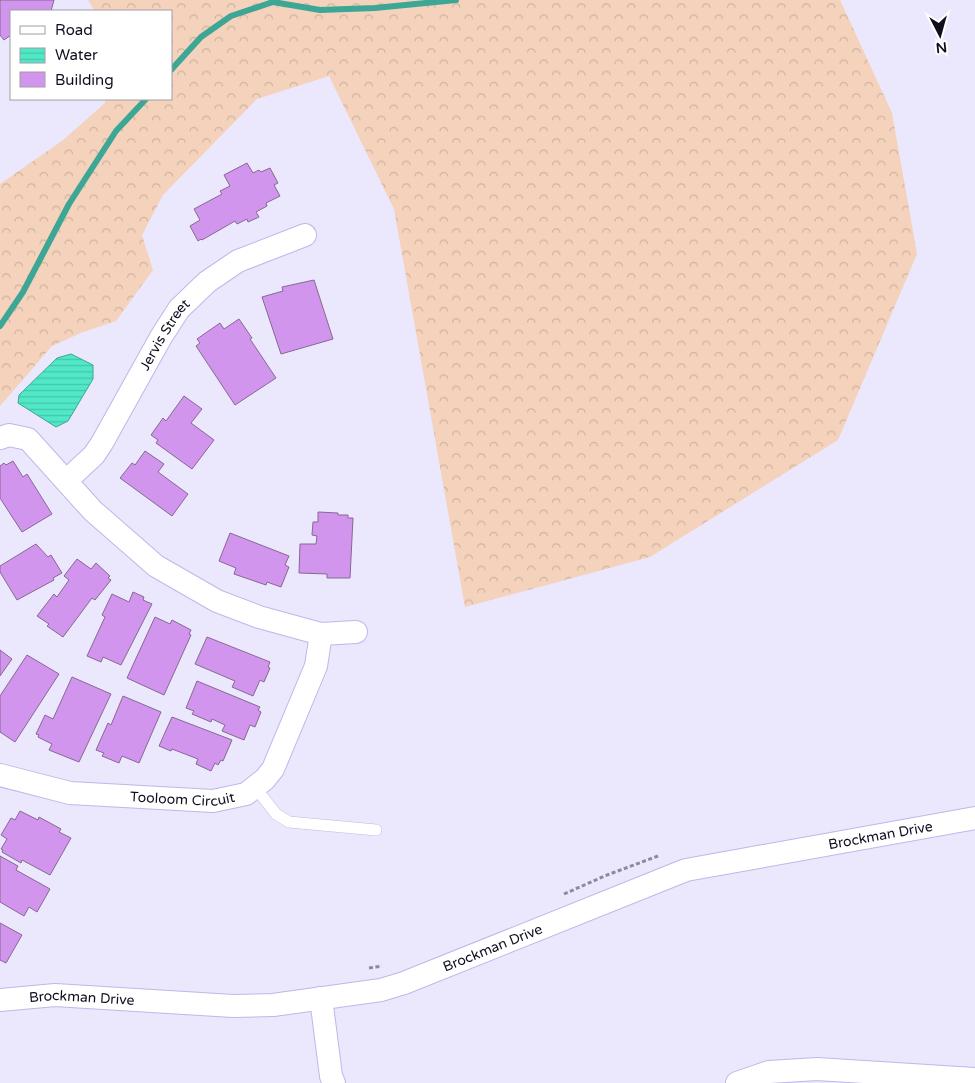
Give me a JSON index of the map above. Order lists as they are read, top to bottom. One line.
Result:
{"streets":{"street":["Jervis Street","Tooloom Circuit","Brockman Drive"]},"legend":["Road","Water","Building"],"north":"bottom"}
